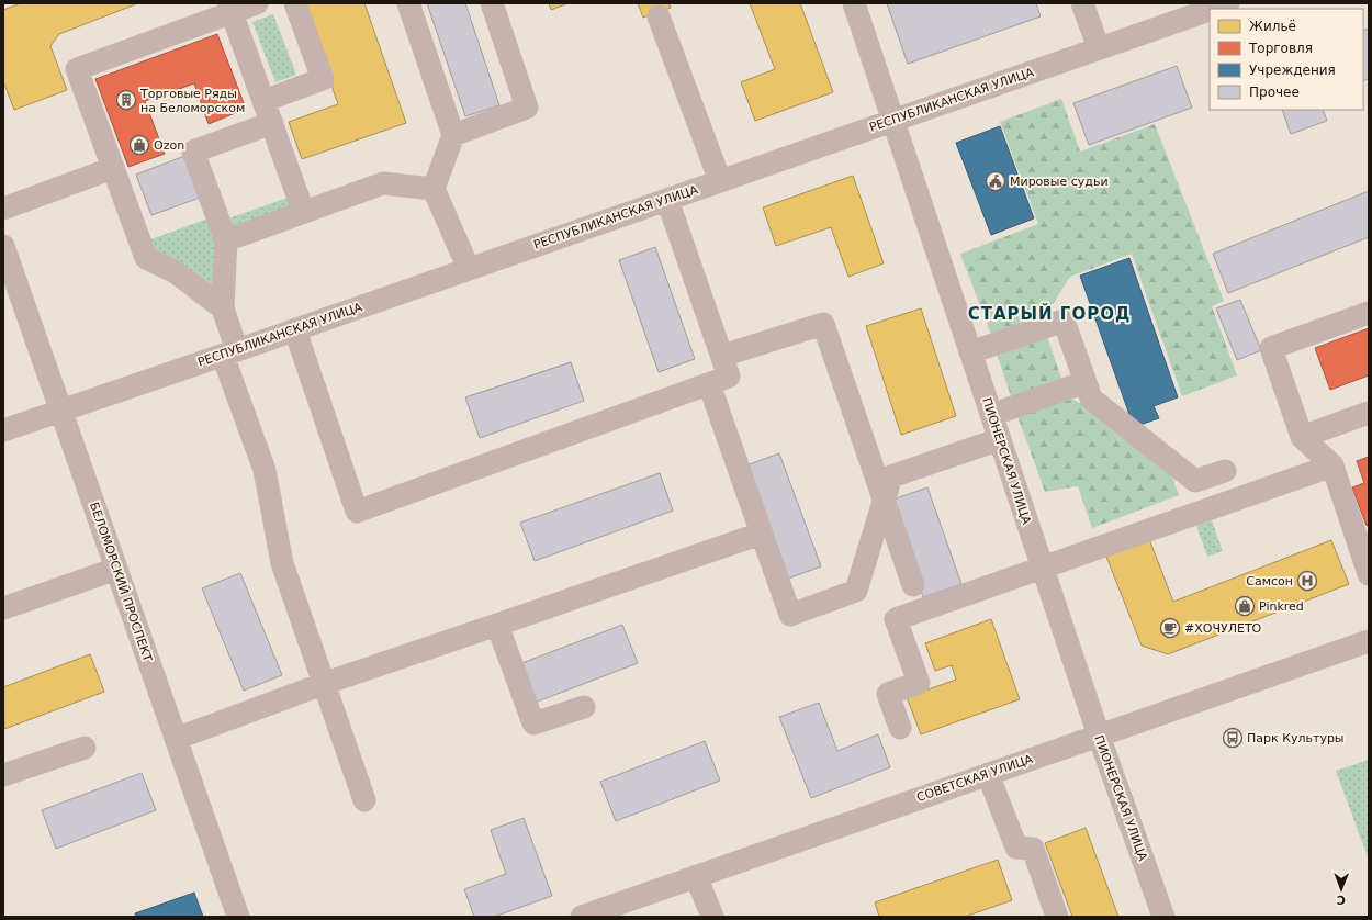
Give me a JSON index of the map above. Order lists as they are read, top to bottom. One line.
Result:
{"streets":{"street":["РЕСПУБЛИКАНСКАЯ УЛИЦА","ПИОНЕРСКАЯ УЛИЦА","БЕЛОМОРСКИЙ ПРОСПЕКТ","СОВЕТСКАЯ УЛИЦА"]},"crossings":[["РЕСПУБЛИКАНСКАЯ УЛИЦА","ПИОНЕРСКАЯ УЛИЦА"],["РЕСПУБЛИКАНСКАЯ УЛИЦА","БЕЛОМОРСКИЙ ПРОСПЕКТ"],["ПИОНЕРСКАЯ УЛИЦА","СОВЕТСКАЯ УЛИЦА"]],"districts":["СТАРЫЙ ГОРОД"],"places":{"building":["Торговые Ряды на Беломорском"],"shop":["Ozon","Pinkred"],"public building":["Мировые судьи"],"hospital":["Самсон"],"cafe":["#ХОЧУЛЕТО"],"bus stop":["Парк Культуры"]},"legend":["Жильё","Торговля","Учреждения","Прочее"],"north":"bottom"}
